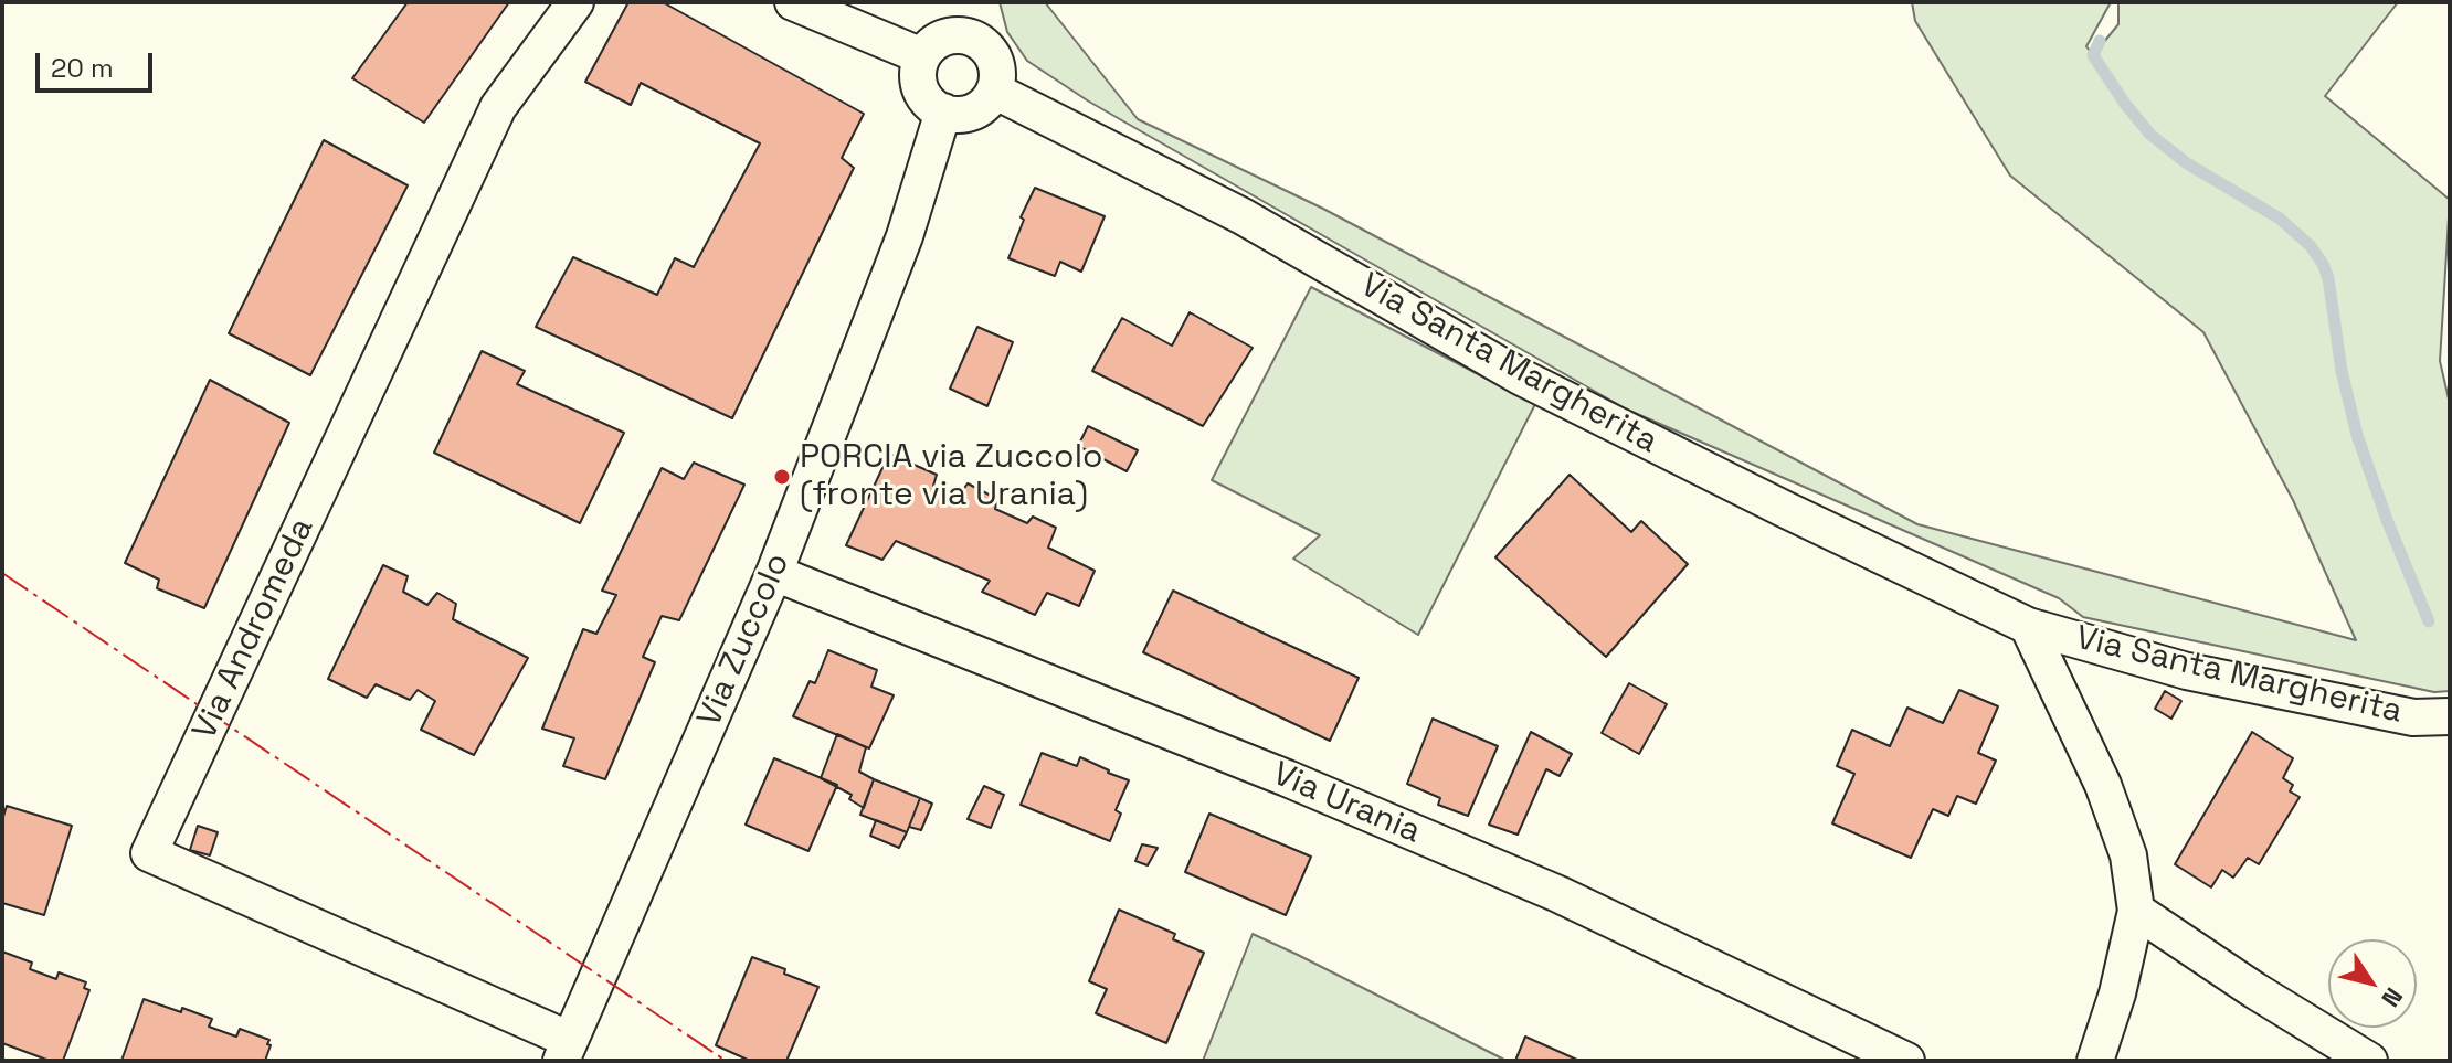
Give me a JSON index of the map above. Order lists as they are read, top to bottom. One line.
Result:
{"streets":{"street":["Via Santa Margherita","Via Andromeda","Via Zuccolo","Via Urania"]},"crossings":[["Via Santa Margherita","Via Zuccolo"],["Via Andromeda","Via Zuccolo"],["Via Zuccolo","Via Urania"]],"places":["PORCIA via Zuccolo (fronte via Urania)"],"scale_bar":"20 m","north":"bottom right"}
